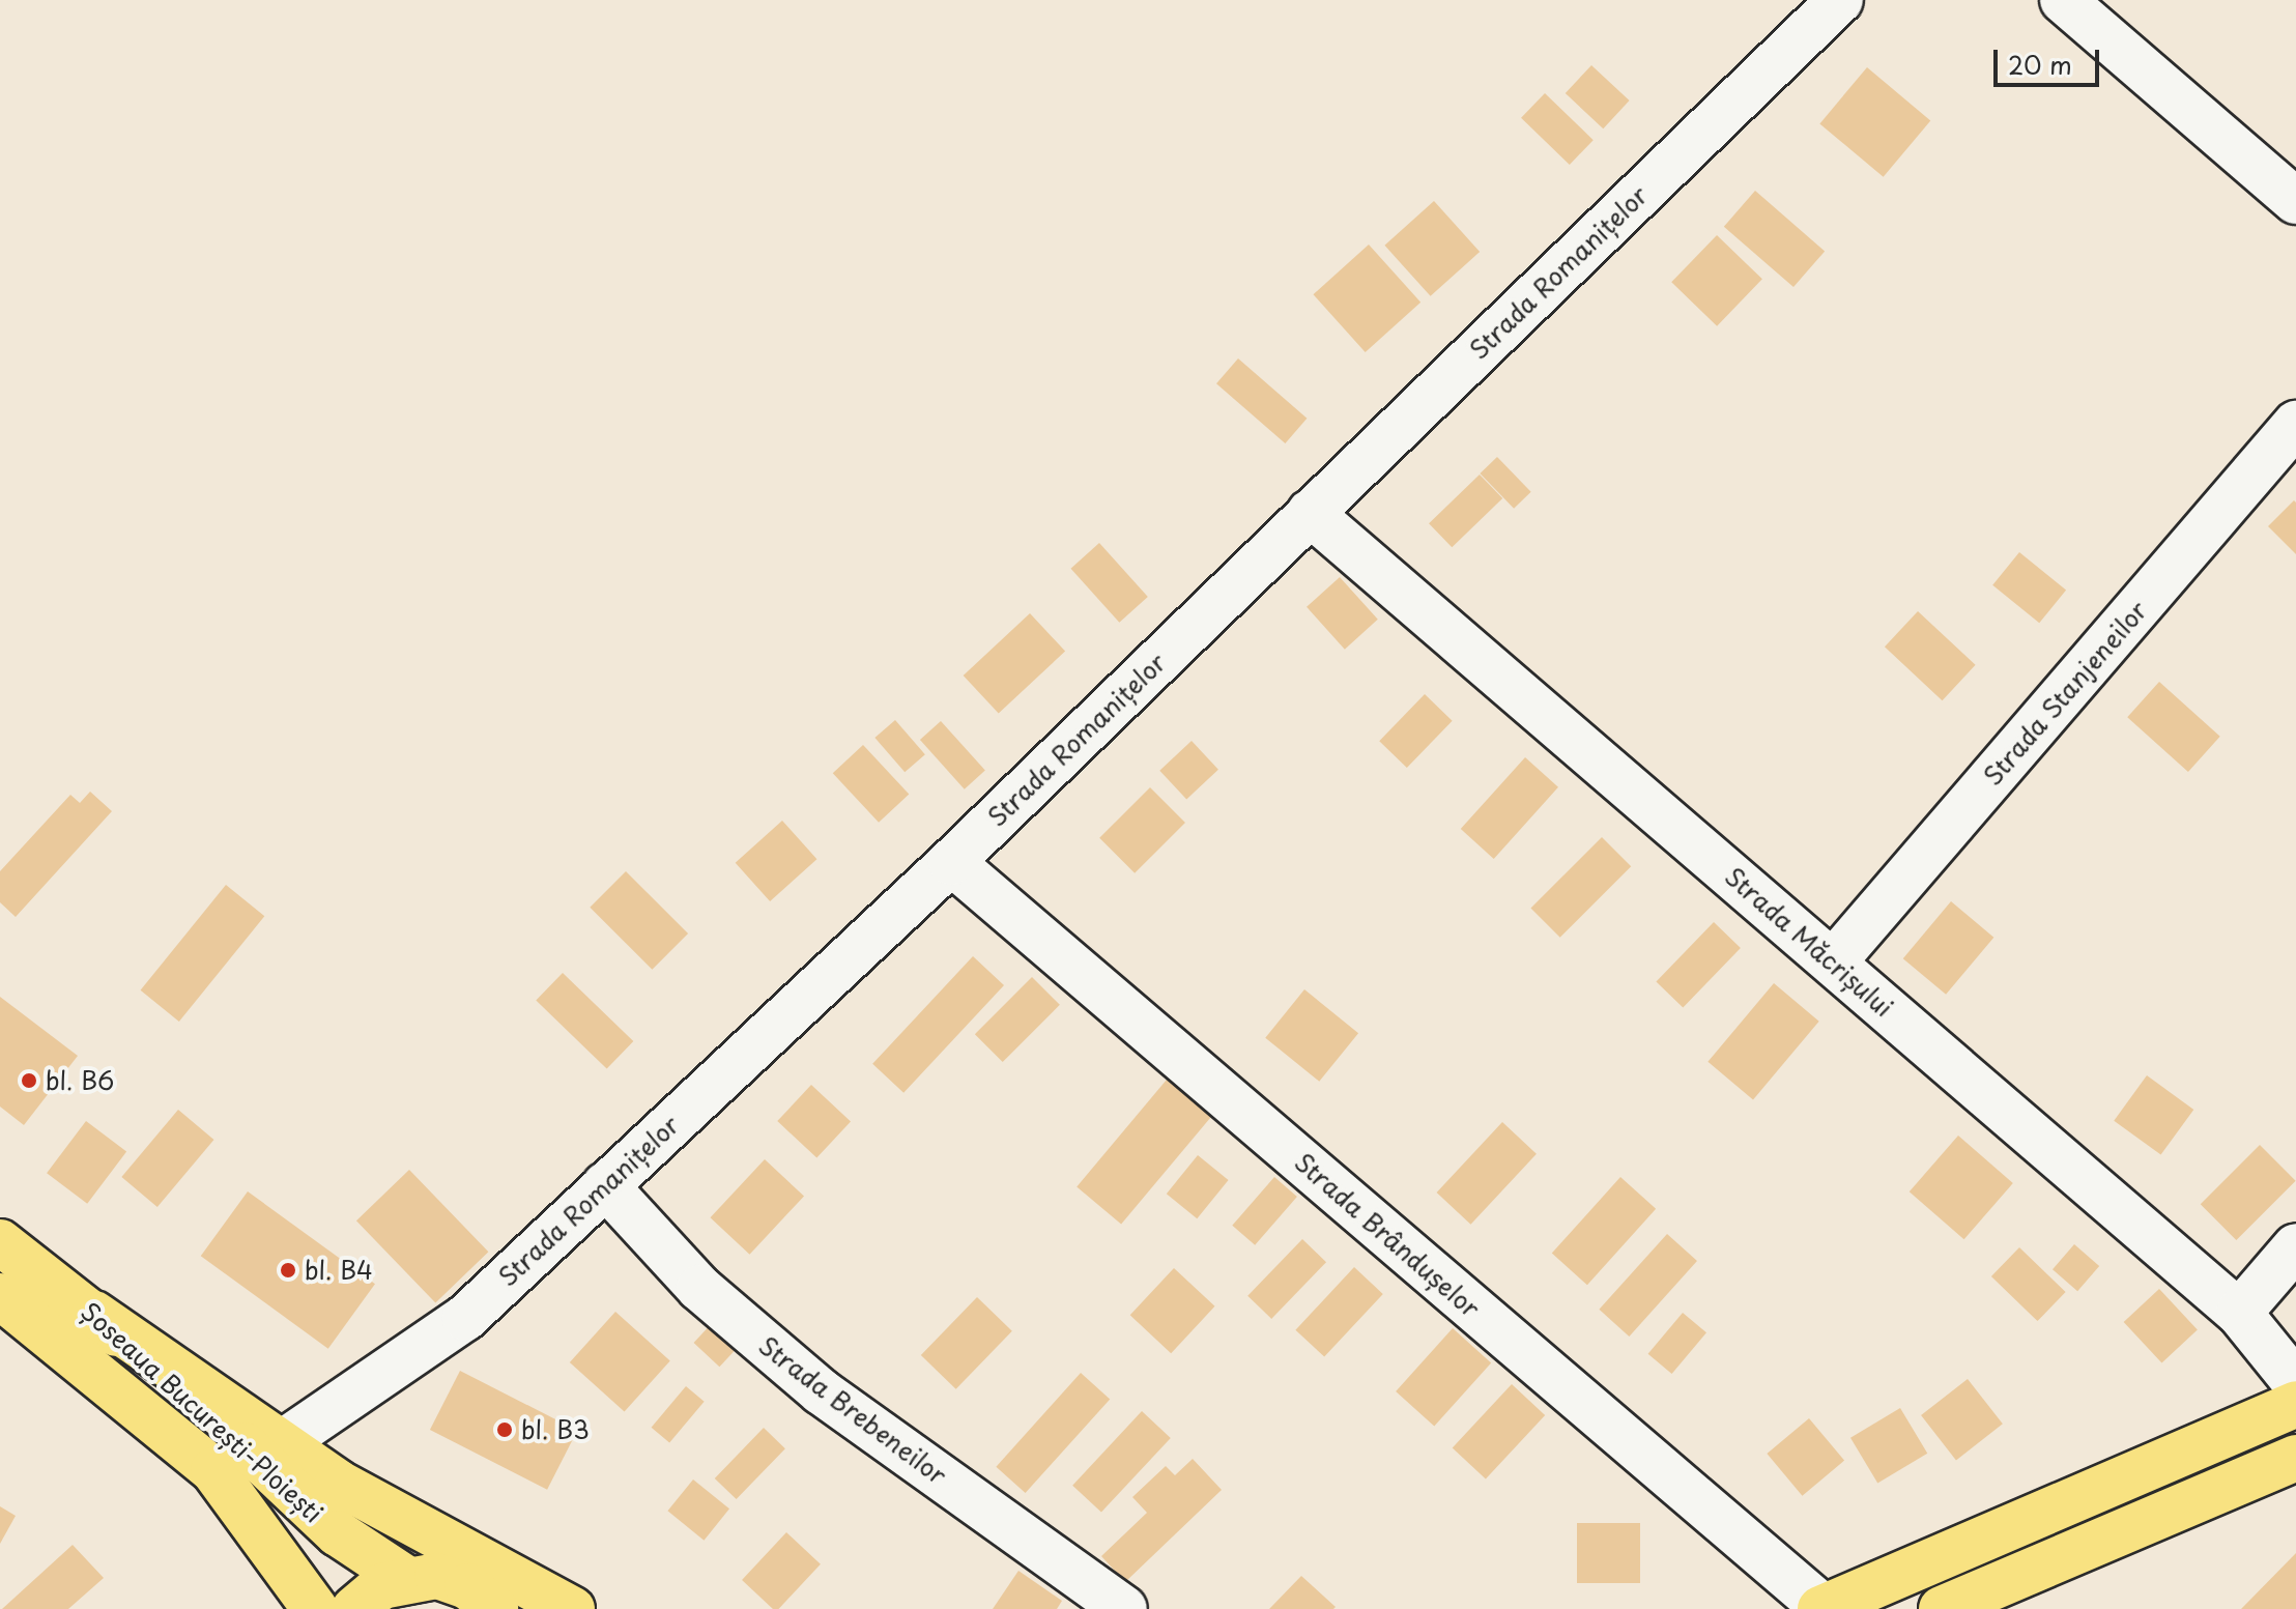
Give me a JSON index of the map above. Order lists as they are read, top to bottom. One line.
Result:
{"streets":{"highway":["Șoseaua București-Ploiești"],"street":["Strada Romanițelor","Strada Stanjeneilor","Strada Măcrișului","Strada Brândușelor","Strada Brebeneilor"]},"crossings":[["Strada Romanițelor","Strada Măcrișului"],["Strada Romanițelor","Strada Brândușelor"],["Strada Romanițelor","Strada Brebeneilor"],["Strada Stanjeneilor","Strada Măcrișului"]],"places":["bl. B6","bl. B4","bl. B3"],"scale_bar":"20 m"}
